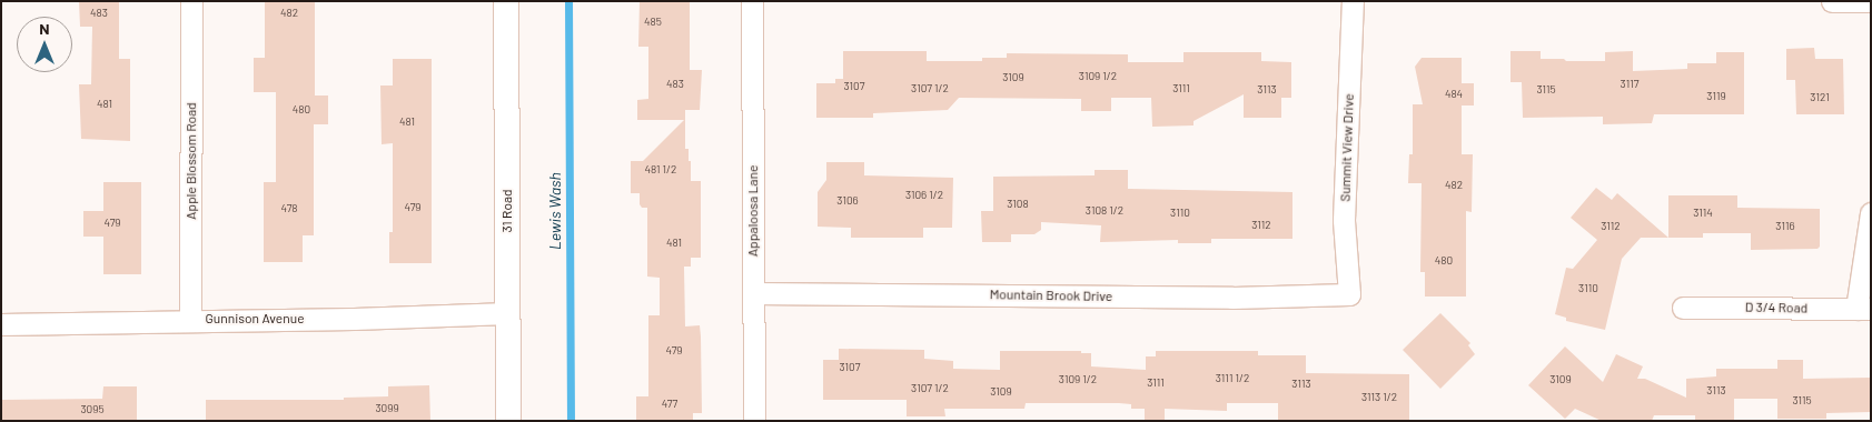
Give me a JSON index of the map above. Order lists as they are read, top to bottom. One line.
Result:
{"streets":{"street":["Summit View Drive","Apple Blossom Road","31 Road","Appaloosa Lane","Mountain Brook Drive","D 3/4 Road","Gunnison Avenue"]},"crossings":[["Summit View Drive","Mountain Brook Drive"],["Apple Blossom Road","Gunnison Avenue"],["31 Road","Gunnison Avenue"],["Appaloosa Lane","Mountain Brook Drive"]],"water":["Lewis Wash"],"house_numbers":["483","482","485","3109 1/2","3109","483","3117","3107","3107 1/2","3111","3113","3115","484","3119","3121","481","480","481","481 1/2","482","3106 1/2","3106","3108","479","478","3108 1/2","3110","3114","479","3112","3112","3116","481","480","3110","479","3107","3111 1/2","3109 1/2","3109","3111","3113","3107 1/2","3113","3109","3113 1/2","3115","477","3099","3095"],"north":"top"}
